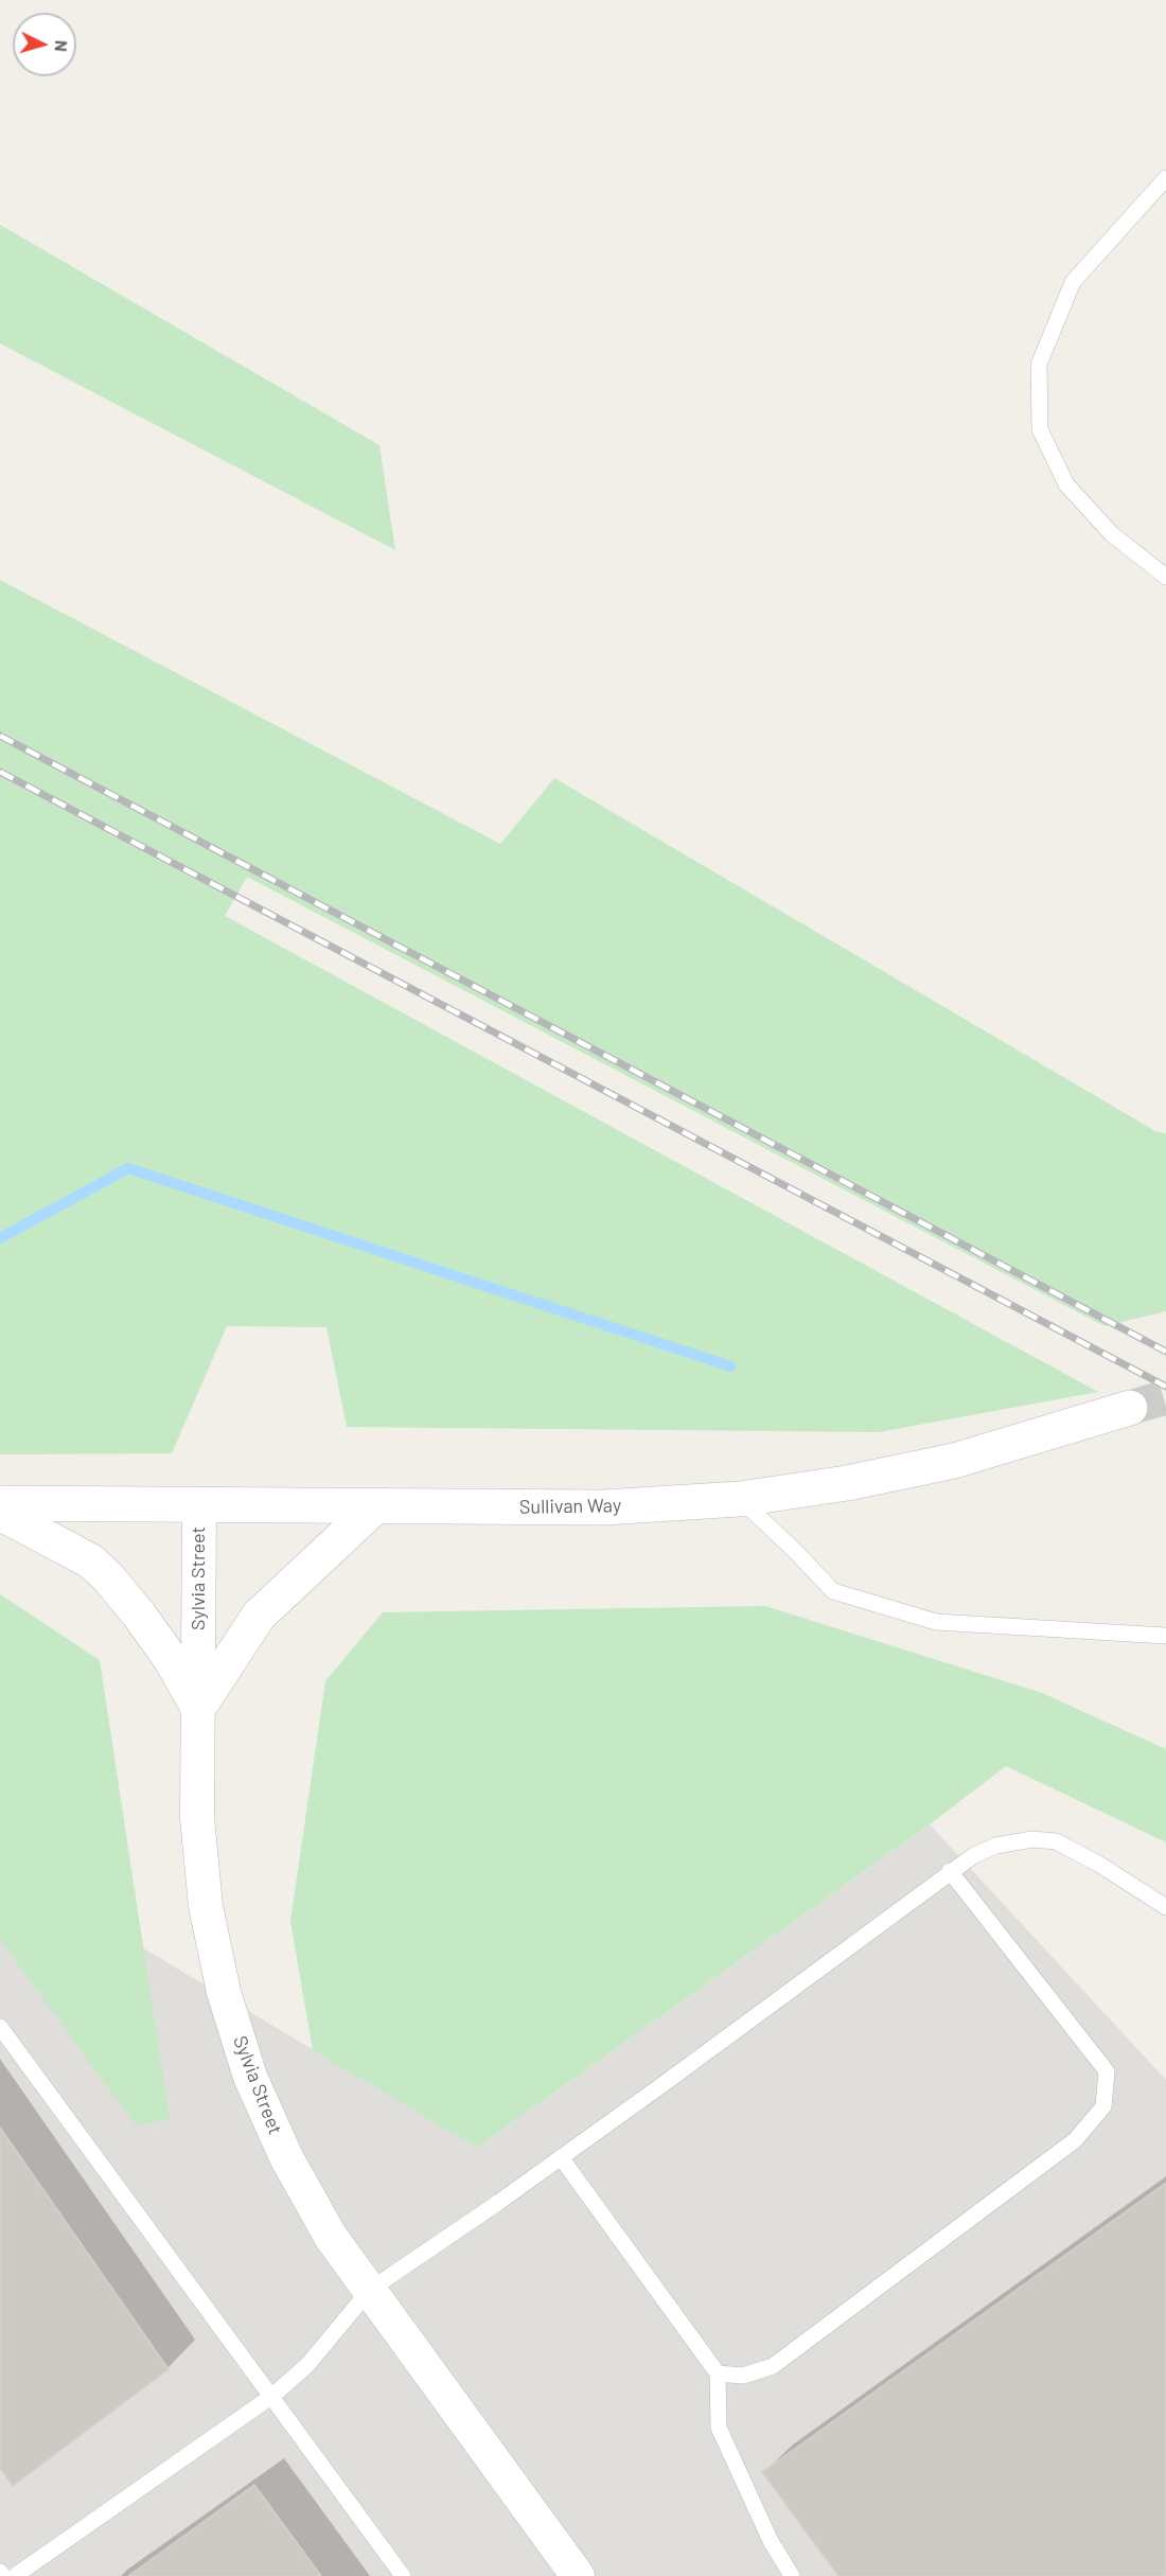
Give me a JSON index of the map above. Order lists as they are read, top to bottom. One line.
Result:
{"streets":{"main road":["Sullivan Way"],"street":["Sylvia Street"]},"crossings":[["Sullivan Way","Sylvia Street"]],"north":"right"}
